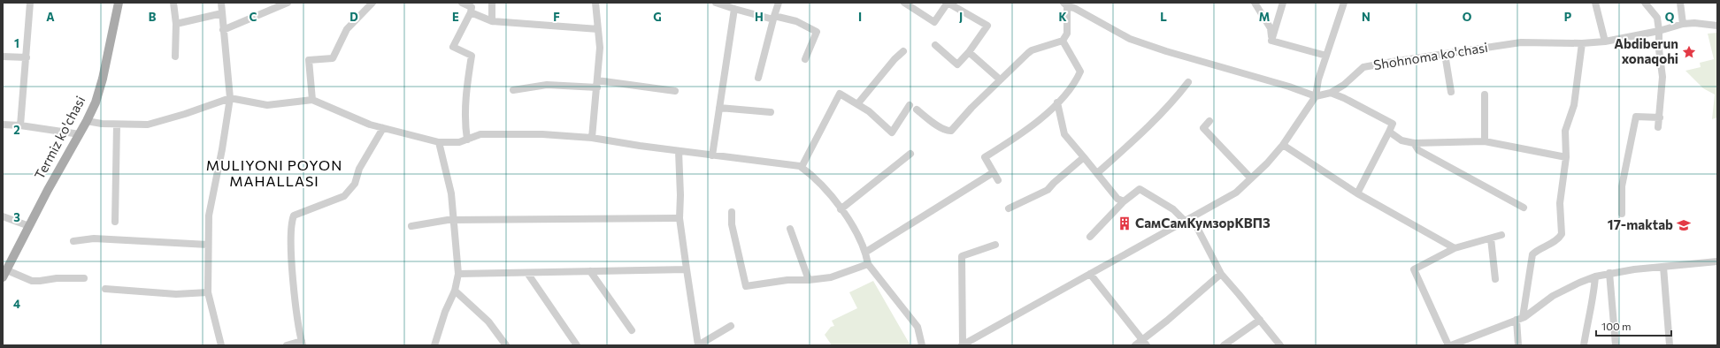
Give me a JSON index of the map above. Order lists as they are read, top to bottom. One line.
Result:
{"streets":{"main road":["Termiz ko'chasi"],"street":["Shohnoma ko'chasi"]},"districts":["MULIYONI POYON MAHALLASI"],"places":{"place":["Abdiberun xonaqohi"],"building":["СамСамКумзорКВП3"],"school or university":["17-maktab"]},"scale_bar":"100 m","grid":{"columns":["A","B","C","D","E","F","G","H","I","J","K","L","M","N","O","P","Q"],"rows":["1","2","3","4"]}}
